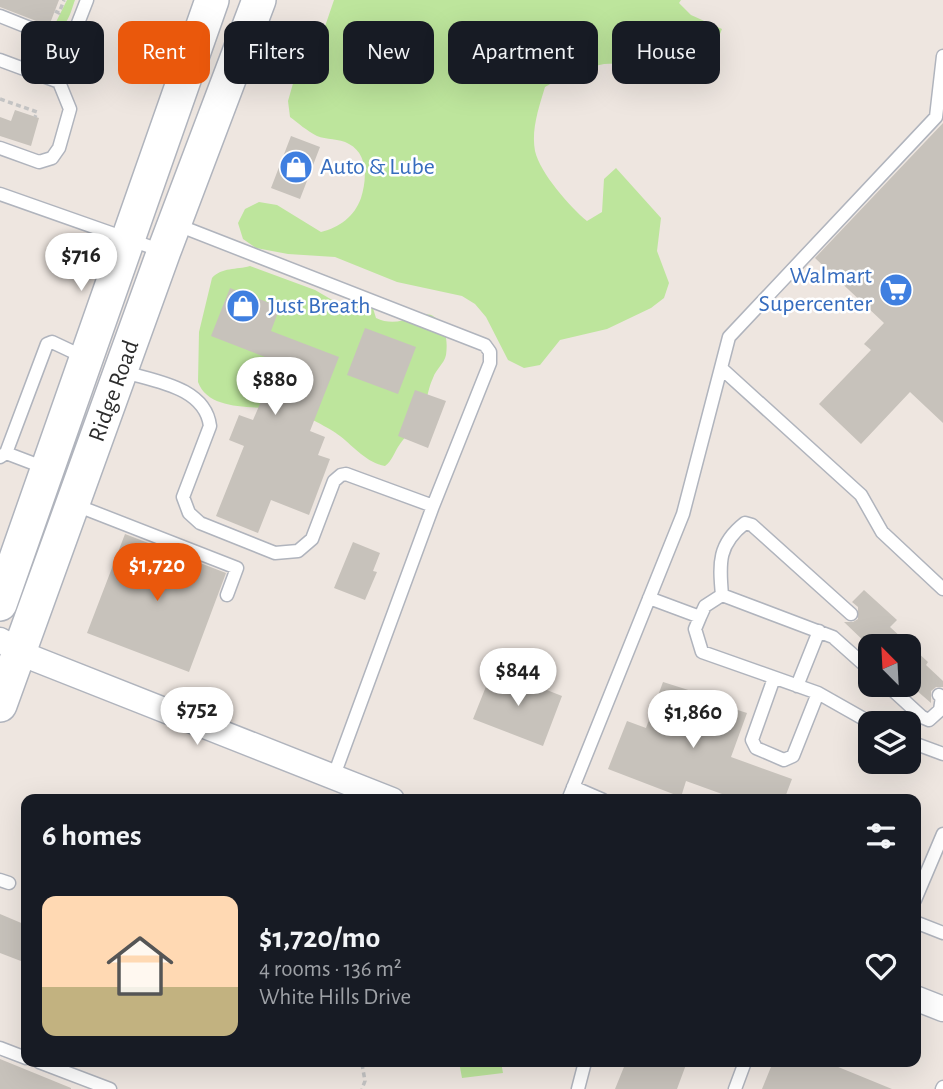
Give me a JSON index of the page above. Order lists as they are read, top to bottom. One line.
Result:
{"streets":{"main road":["Ridge Road"]},"places":{"shop":["Auto & Lube","Just Breath"],"supermarket":["Walmart Supercenter"]},"north":"top left","page":{"chip":["Buy","Rent","Filters","New","Apartment","House"],"price":["$716","$880","$1,720","$844","$752","$1,860"],"heading":"6 homes","list":[{"name":"$1,720/mo","note":"4 rooms · 136 m² · White Hills Drive"}]}}
